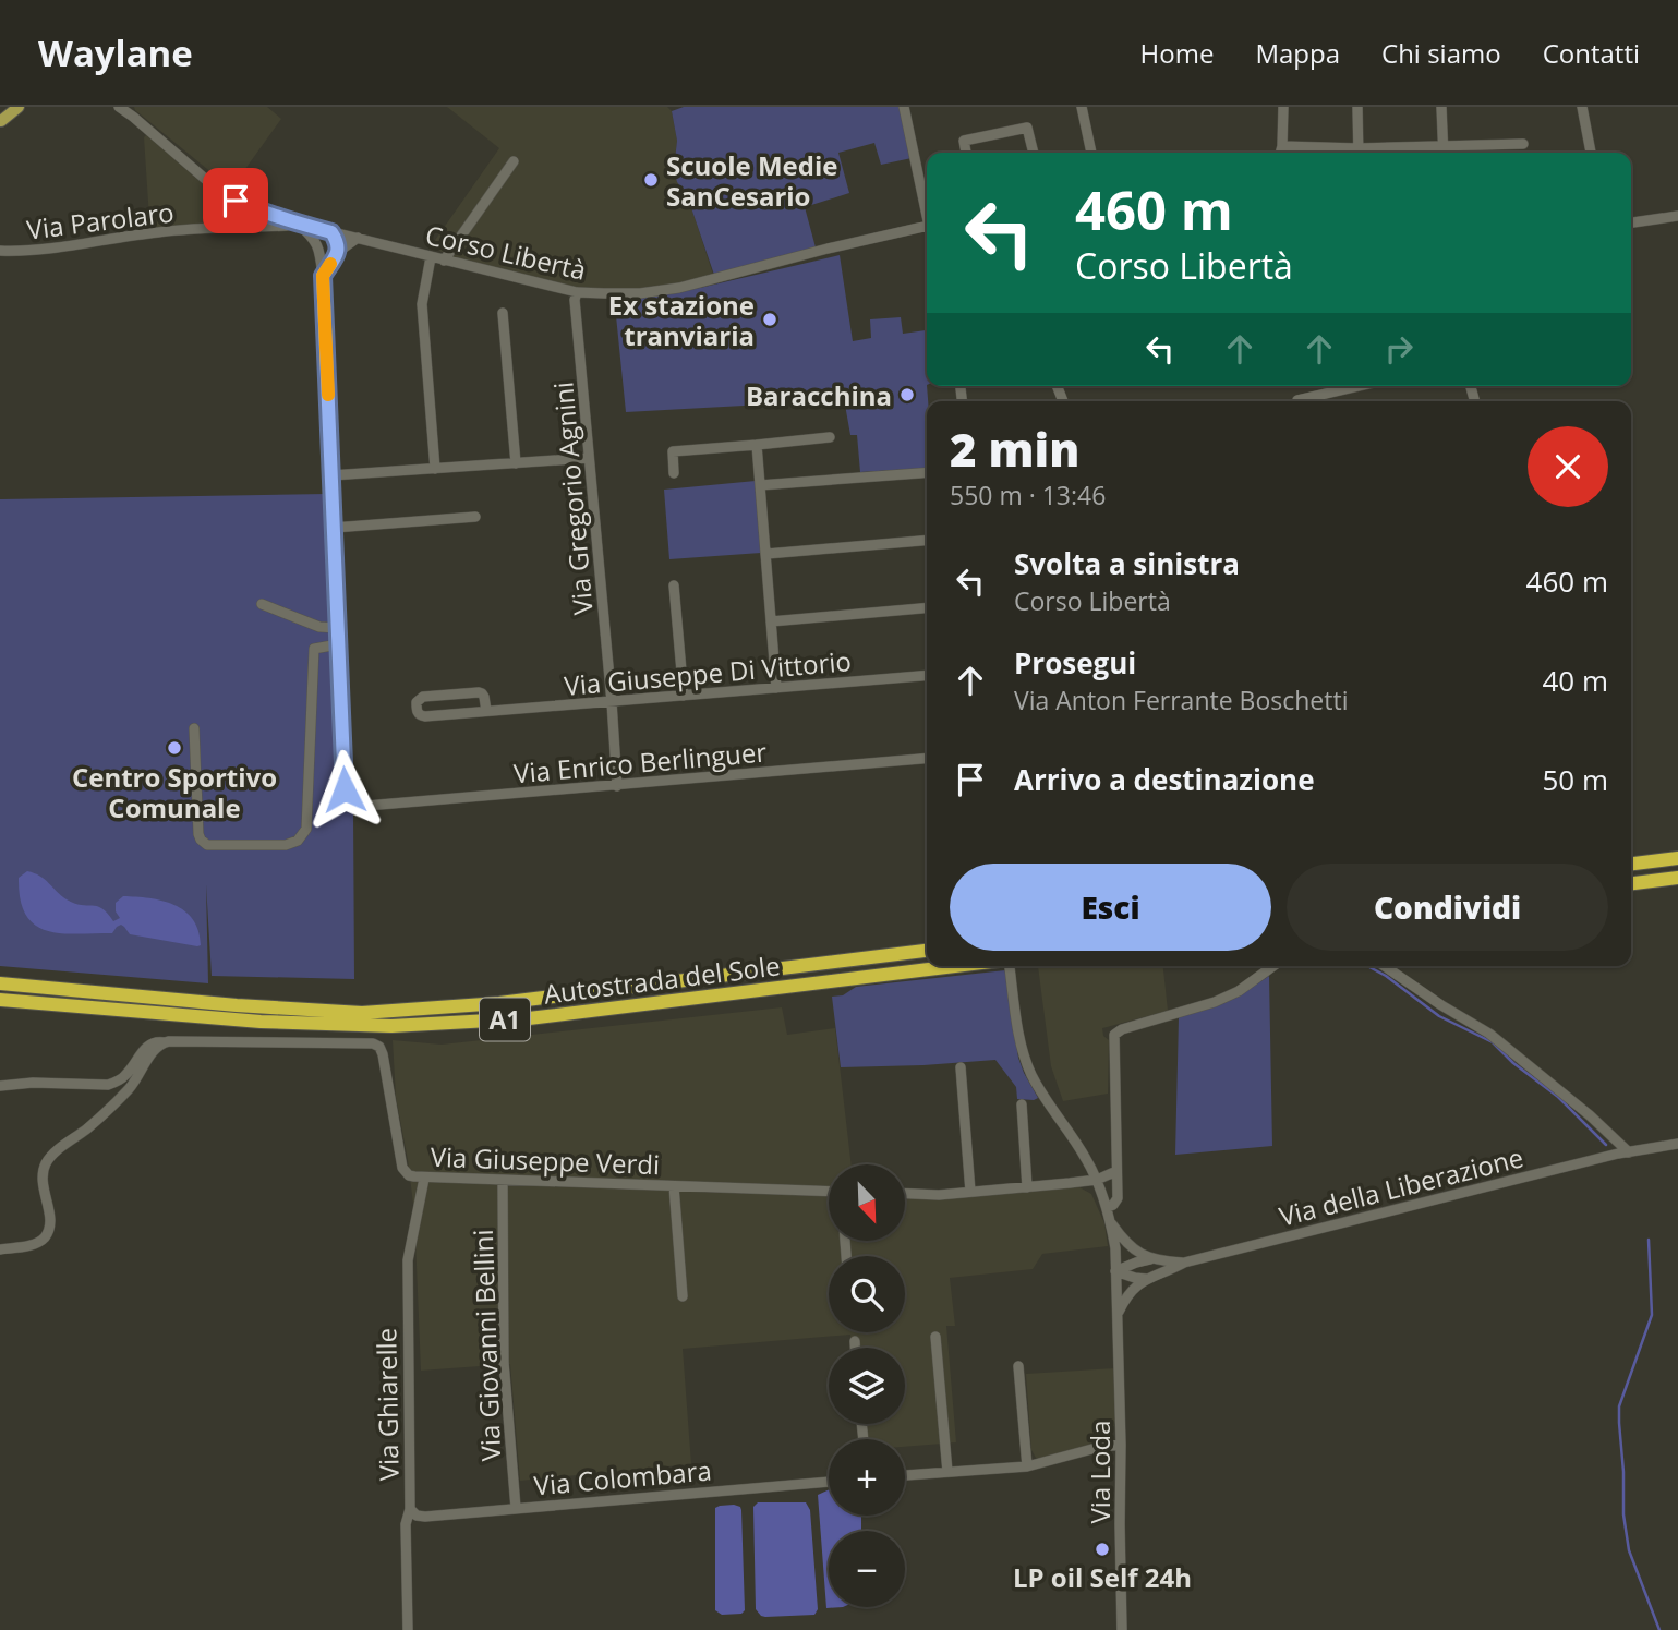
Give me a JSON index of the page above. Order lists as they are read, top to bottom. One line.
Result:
{"streets":{"highway":["Autostrada del Sole","A1"],"street":["Via Parolaro","Corso Libertà","Via Gregorio Agnini","Via Giuseppe Di Vittorio","Via Enrico Berlinguer","Via Giuseppe Verdi","Via della Liberazione","Via Giovanni Bellini","Via Ghiarelle","Via Loda","Via Colombara"]},"crossings":[["Via Parolaro","Corso Libertà"],["Corso Libertà","Via Gregorio Agnini"],["Via Gregorio Agnini","Via Giuseppe Di Vittorio"],["Via Gregorio Agnini","Via Enrico Berlinguer"],["Via Giuseppe Verdi","Via Giovanni Bellini"],["Via Giuseppe Verdi","Via Ghiarelle"],["Via della Liberazione","Via Loda"],["Via Giovanni Bellini","Via Colombara"],["Via Ghiarelle","Via Colombara"]],"places":["Scuole Medie SanCesario","Ex stazione tranviaria","Baracchina","Centro Sportivo Comunale","LP oil Self 24h"],"north":"bottom right","page":{"header":"Waylane","nav":["Home","Mappa","Chi siamo","Contatti"],"turn":["460 m","Corso Libertà"],"heading":["2 min","550 m · 13:46"],"list":[{"name":"Svolta a sinistra","note":"Corso Libertà","value":"460 m"},{"name":"Prosegui","note":"Via Anton Ferrante Boschetti","value":"40 m"},{"name":"Arrivo a destinazione","value":"50 m"}],"buttons":["Esci","Condividi"],"map_buttons":["+","−"]}}
